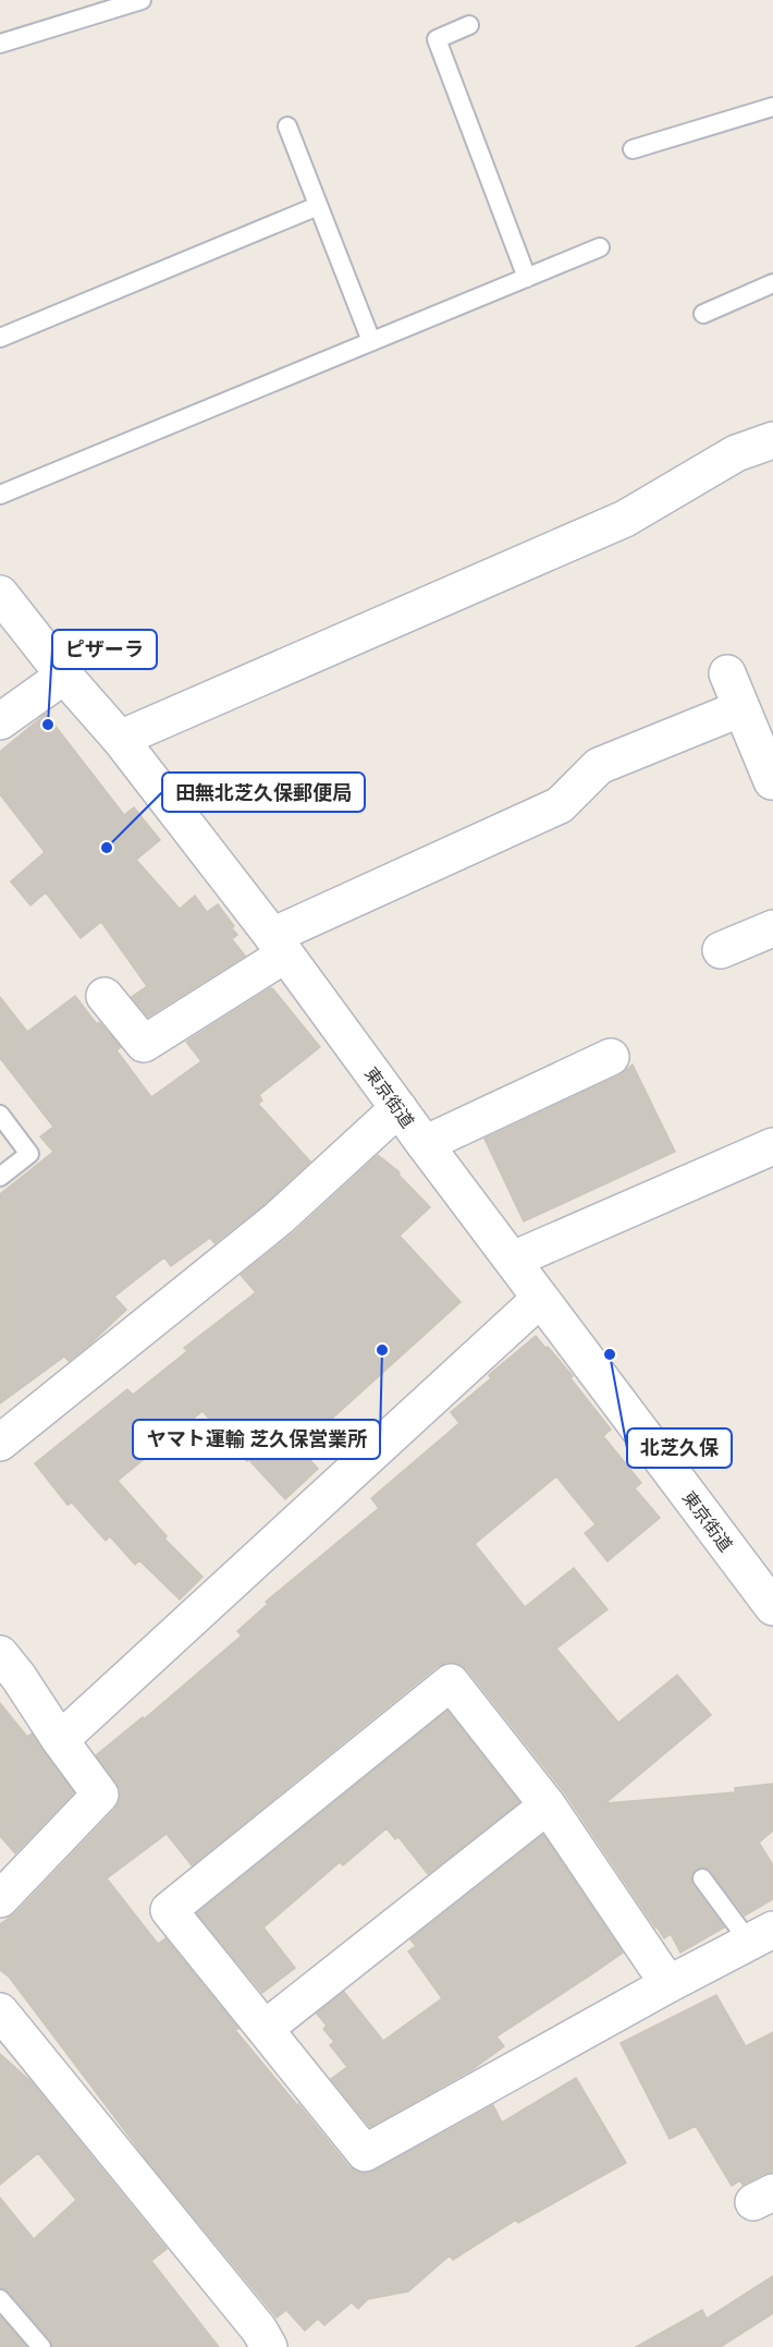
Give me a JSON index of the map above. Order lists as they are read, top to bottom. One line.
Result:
{"streets":{"street":["東京街道"]},"places":["ピザーラ","田無北芝久保郵便局","ヤマト運輸 芝久保営業所","北芝久保"]}
